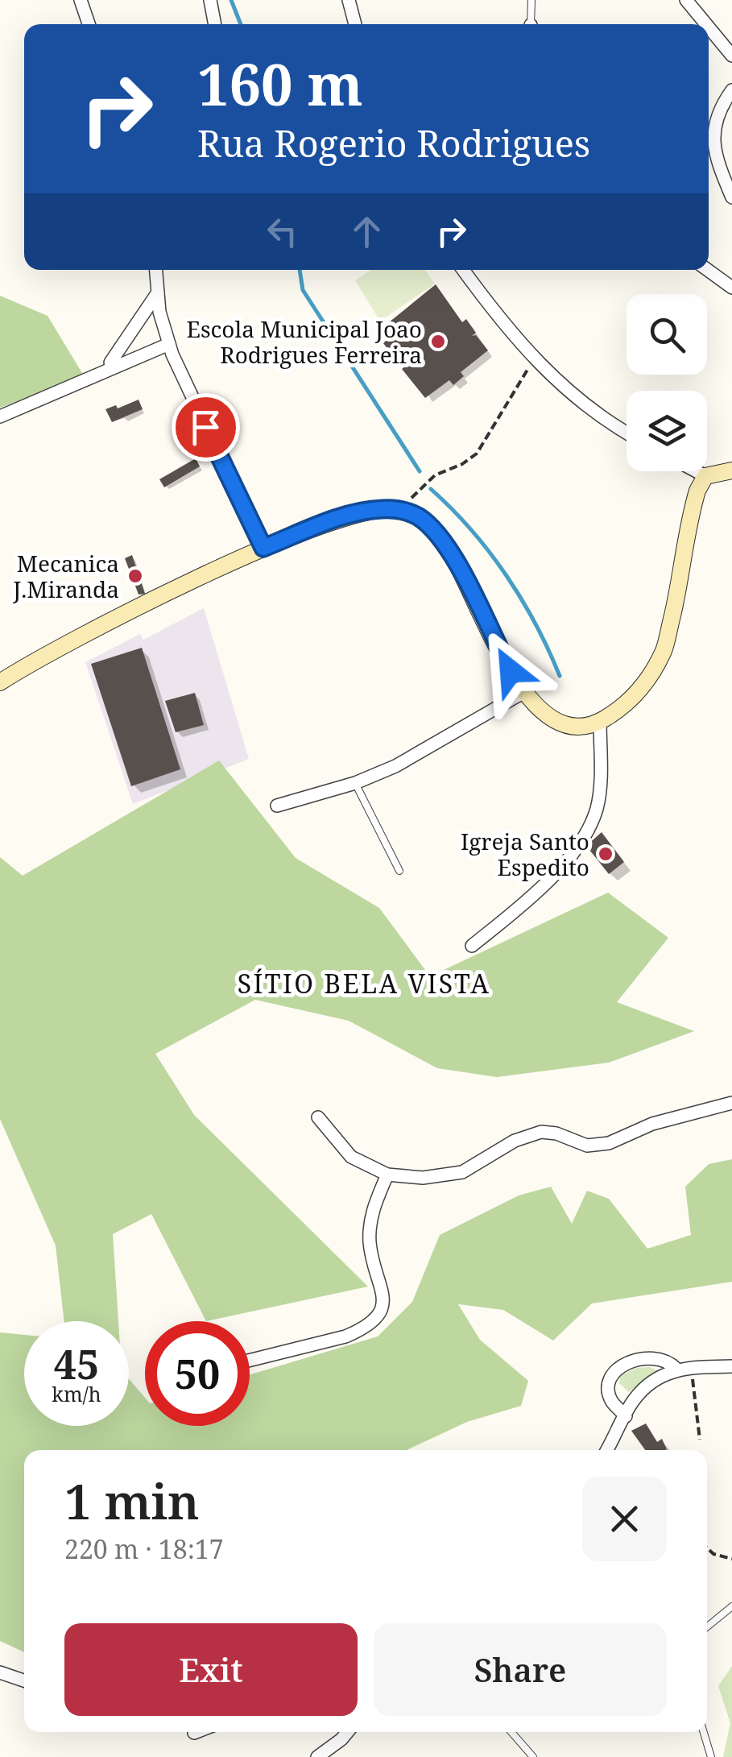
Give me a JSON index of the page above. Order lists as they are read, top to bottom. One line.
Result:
{"districts":["SÍTIO BELA VISTA"],"places":["Escola Municipal Joao Rodrigues Ferreira","Mecanica J.Miranda","Igreja Santo Espedito"],"page":{"turn":["160 m","Rua Rogerio Rodrigues"],"speed":"45 km/h","limit":"50","heading":["1 min","220 m · 18:17"],"buttons":["Exit","Share"]}}
